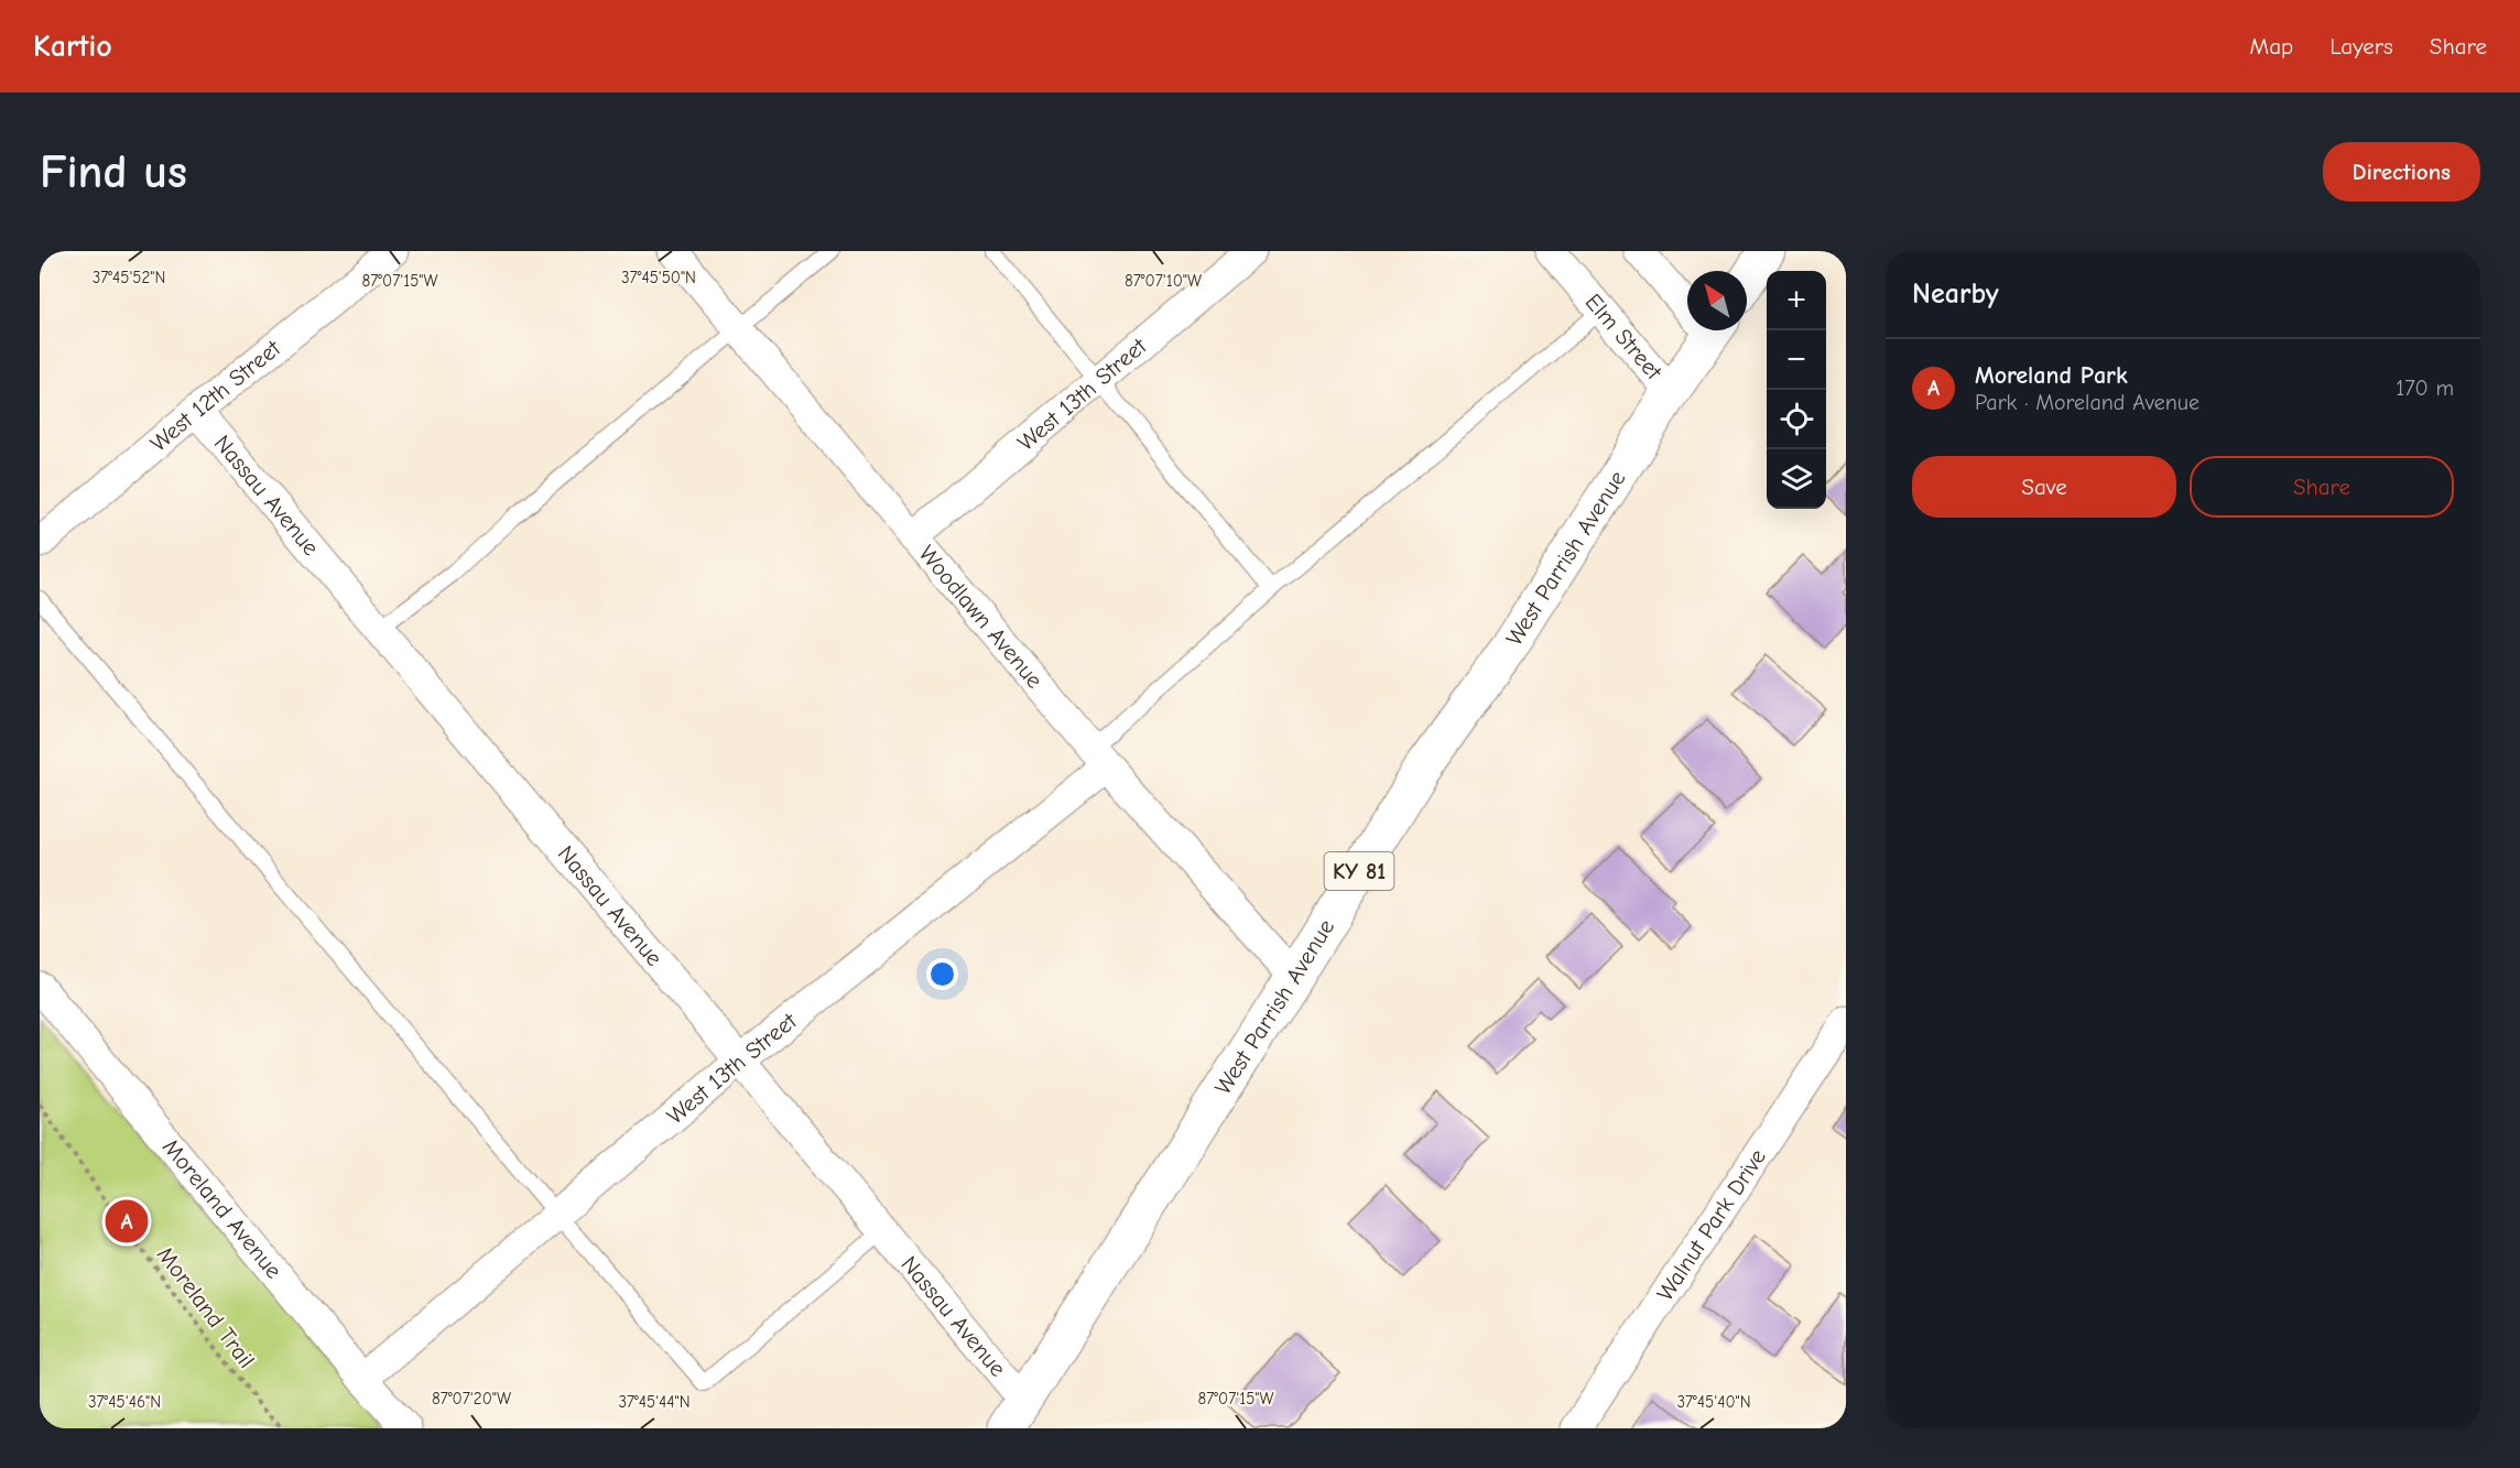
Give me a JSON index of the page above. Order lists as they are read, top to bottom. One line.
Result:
{"streets":{"main road":["West Parrish Avenue","KY 81"],"street":["Elm Street","West 13th Street","West 12th Street","Nassau Avenue","Woodlawn Avenue","Moreland Avenue","Walnut Park Drive"],"path":["Moreland Trail"]},"crossings":[["Elm Street","West Parrish Avenue"],["West 13th Street","Nassau Avenue"],["West 13th Street","Woodlawn Avenue"],["West 13th Street","Moreland Avenue"],["West 12th Street","Nassau Avenue"],["Nassau Avenue","West Parrish Avenue"],["West Parrish Avenue","Woodlawn Avenue"]],"north":"top left","page":{"header":"Kartio","nav":["Map","Layers","Share"],"buttons":["Directions",["Save","Share"]],"title":"Find us","heading":"Nearby","map_buttons":["+","−"],"list":[{"mark":"A","name":"Moreland Park","note":"Park · Moreland Avenue","value":"170 m"}],"pins":"A"},"coordinates":["37°45'52\"N","37°45'50\"N","87°07'15\"W","87°07'10\"W","87°07'20\"W","37°45'46\"N","37°45'44\"N","37°45'40\"N"]}
